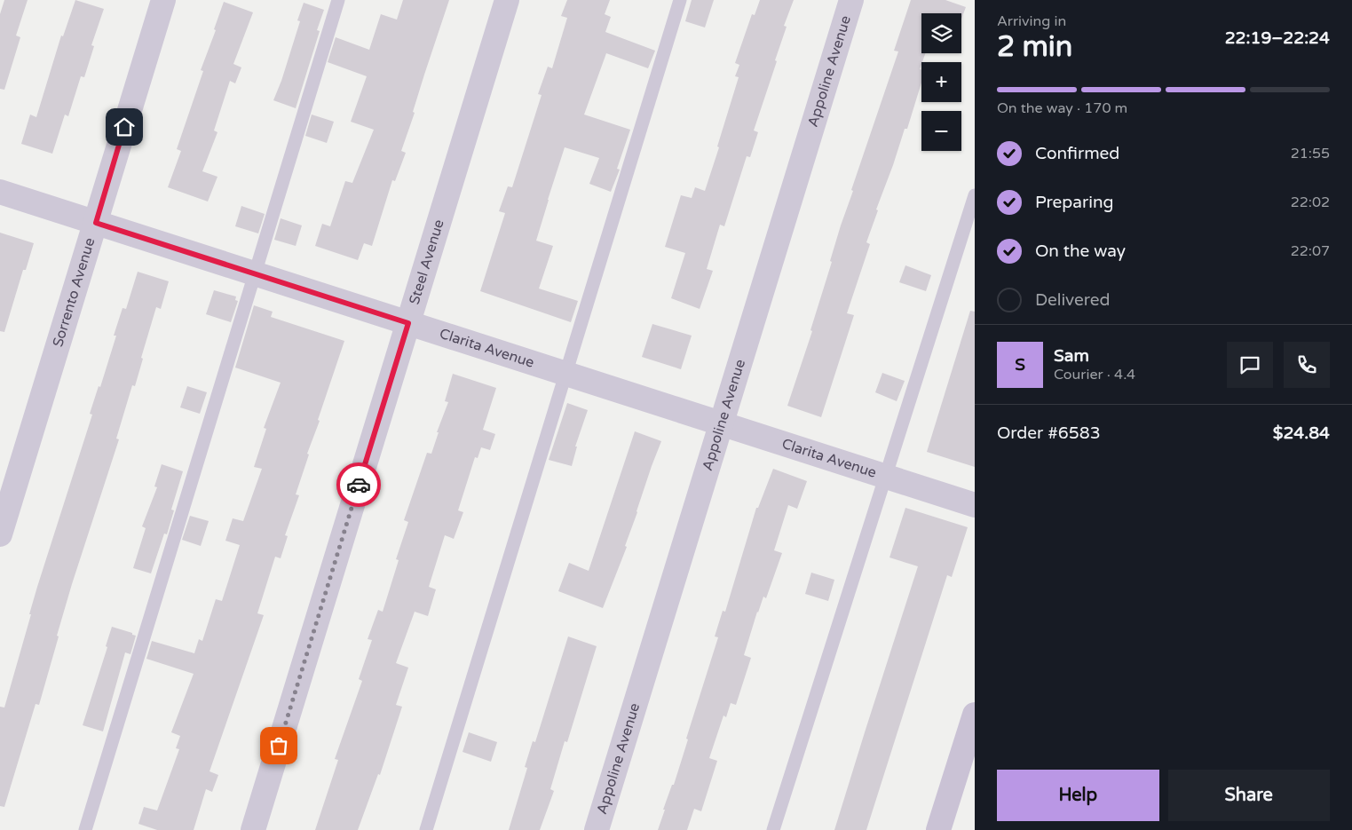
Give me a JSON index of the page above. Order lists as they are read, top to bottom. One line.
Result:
{"streets":{"street":["Appoline Avenue","Steel Avenue","Sorrento Avenue","Clarita Avenue"]},"crossings":[["Appoline Avenue","Clarita Avenue"],["Steel Avenue","Clarita Avenue"],["Sorrento Avenue","Clarita Avenue"]],"page":{"heading":["2 min","Arriving in","22:19–22:24"],"panel":["Sam","Courier · 4.4","Order #6583","$24.84"],"map_buttons":["+","−"],"bar":"On the way · 170 m","list":[["Confirmed","21:55"],["Preparing","22:02"],["On the way","22:07"],"Delivered"],"round":"S","buttons":["Help","Share"]}}
